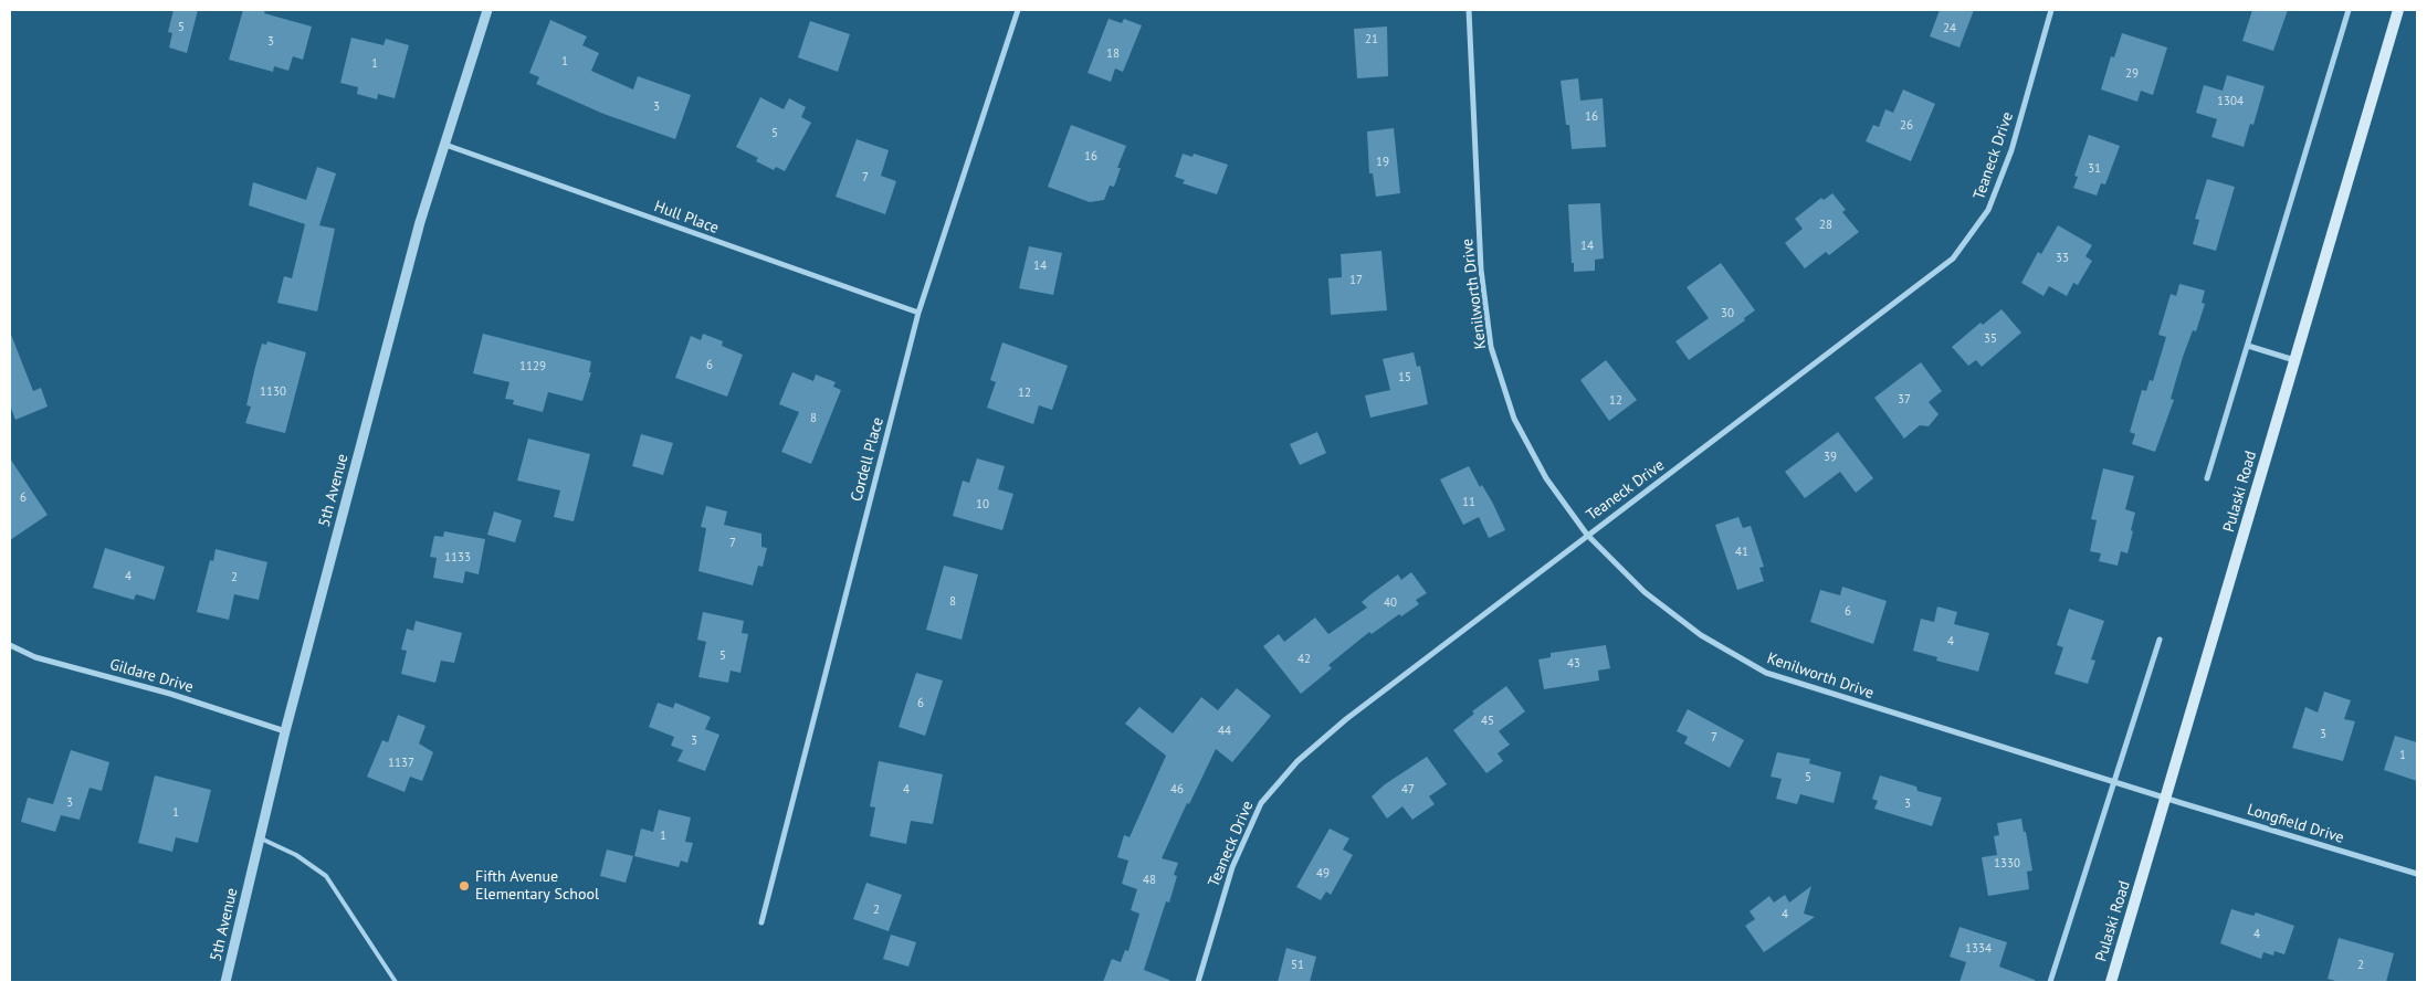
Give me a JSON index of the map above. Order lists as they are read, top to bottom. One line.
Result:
{"streets":{"main road":["Pulaski Road"],"street":["Teaneck Drive","Hull Place","Kenilworth Drive","Cordell Place","5th Avenue","Gildare Drive","Longfield Drive"]},"crossings":[["Teaneck Drive","Kenilworth Drive"],["Hull Place","Cordell Place"],["Hull Place","5th Avenue"],["Kenilworth Drive","Pulaski Road"],["Kenilworth Drive","Longfield Drive"],["5th Avenue","Gildare Drive"],["Pulaski Road","Longfield Drive"]],"places":["Fifth Avenue Elementary School"],"house_numbers":["5","24","21","3","18","1","1","29","1304","3","16","26","5","16","19","31","7","28","14","33","14","17","30","35","6","1129","15","1130","12","37","12","8","39","6","11","10","7","41","1133","4","2","8","40","6","4","5","42","43","6","45","44","3","7","3","1","1137","5","4","46","47","3","3","1","1","1330","49","48","2","4","4","1334","51","2"]}
